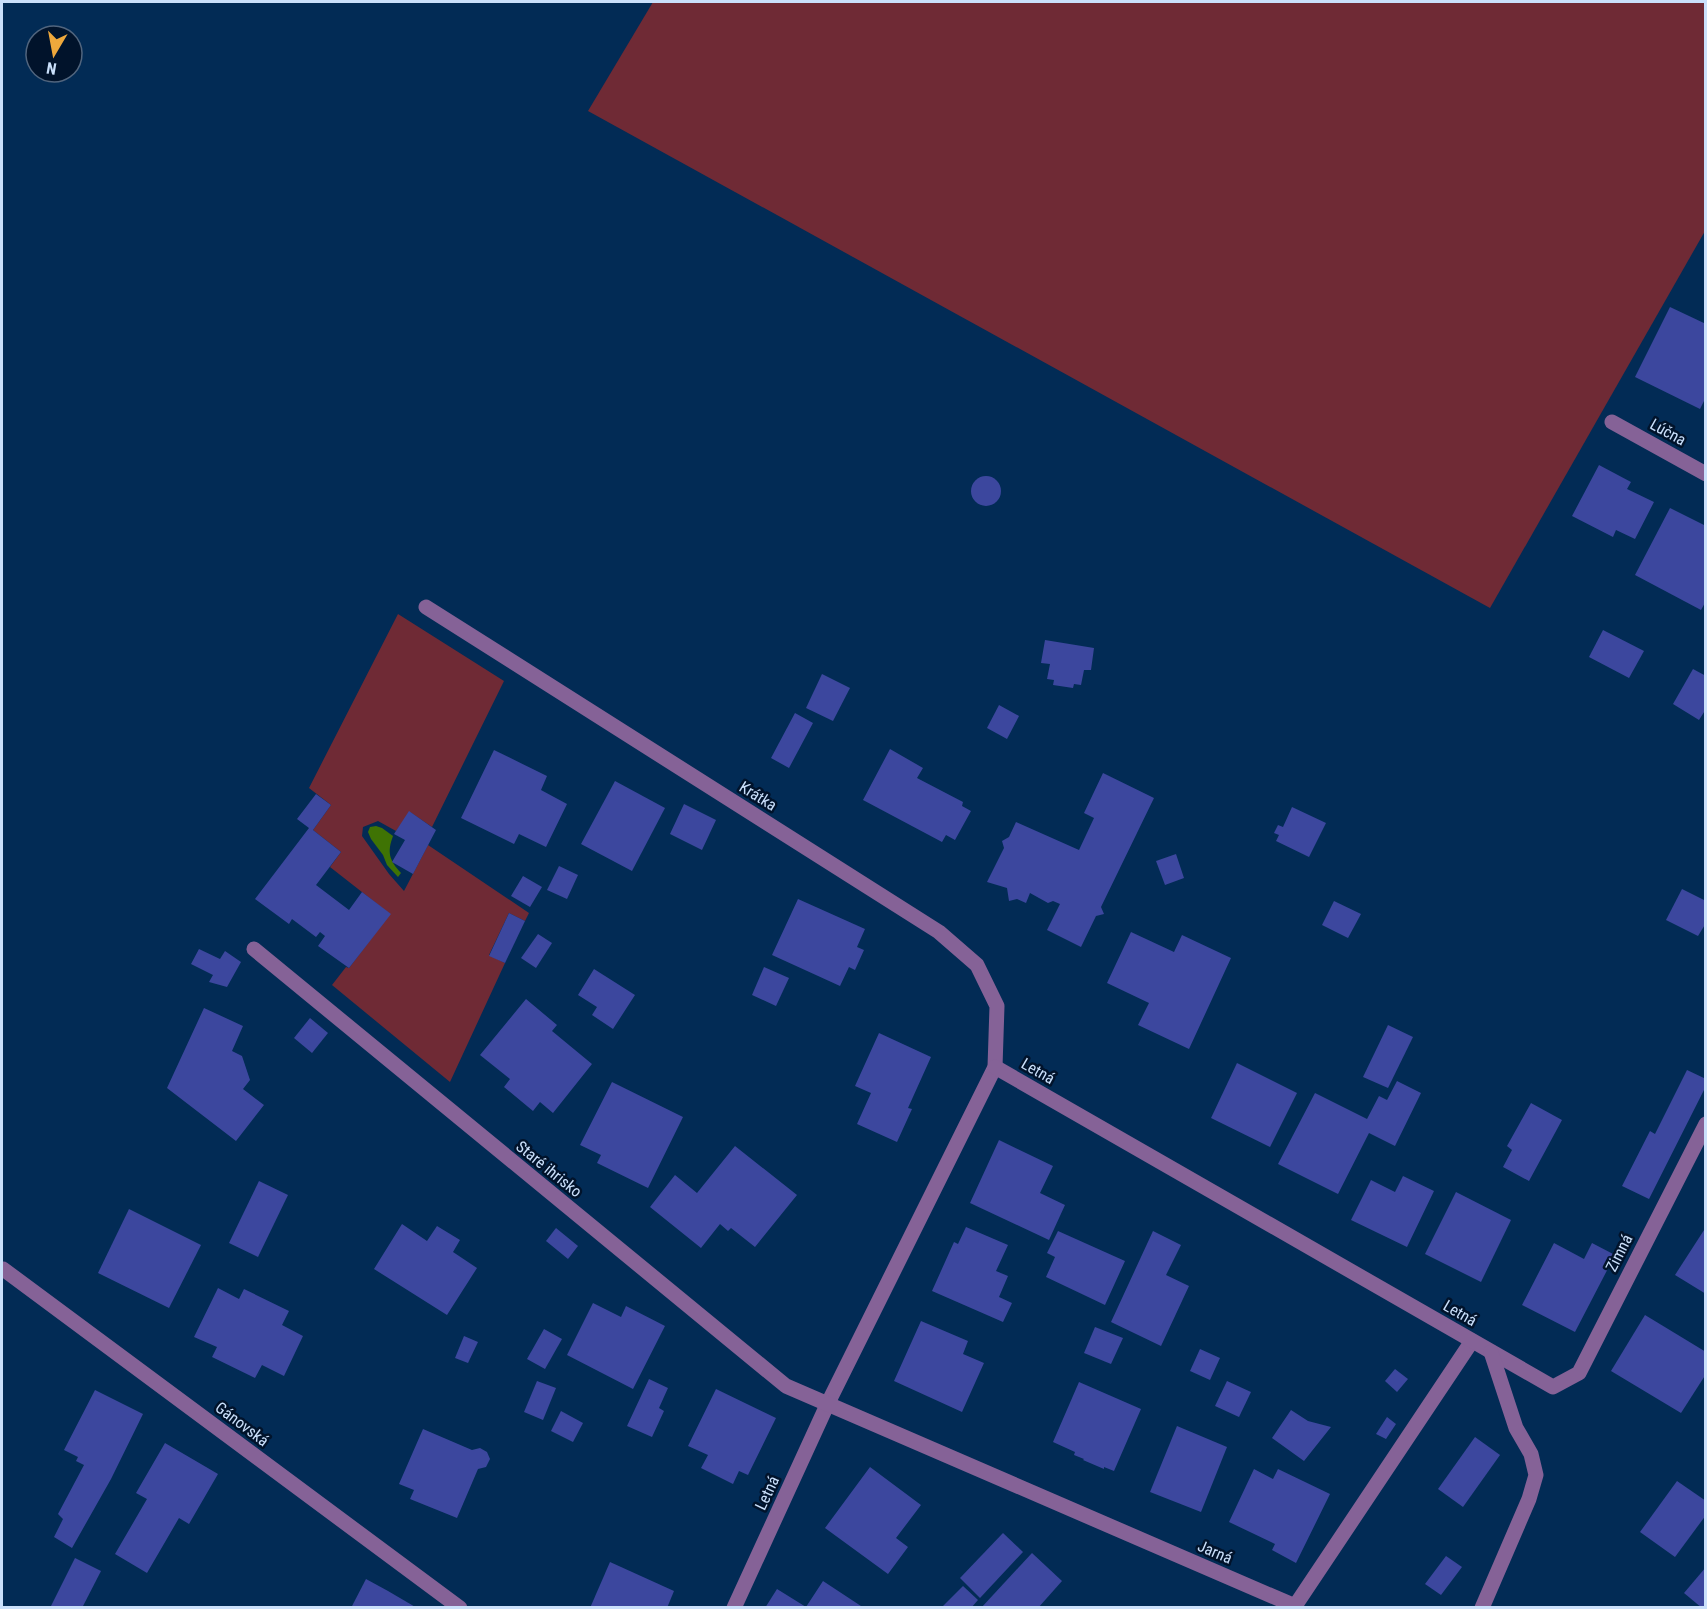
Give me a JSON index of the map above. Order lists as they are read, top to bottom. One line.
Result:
{"streets":{"street":["Lúčna","Krátka","Letná","Staré ihrisko","Zimná","Gánovská","Jarná"]},"crossings":[["Krátka","Letná"],["Letná","Staré ihrisko"],["Letná","Zimná"],["Letná","Jarná"],["Staré ihrisko","Jarná"]],"north":"bottom"}
